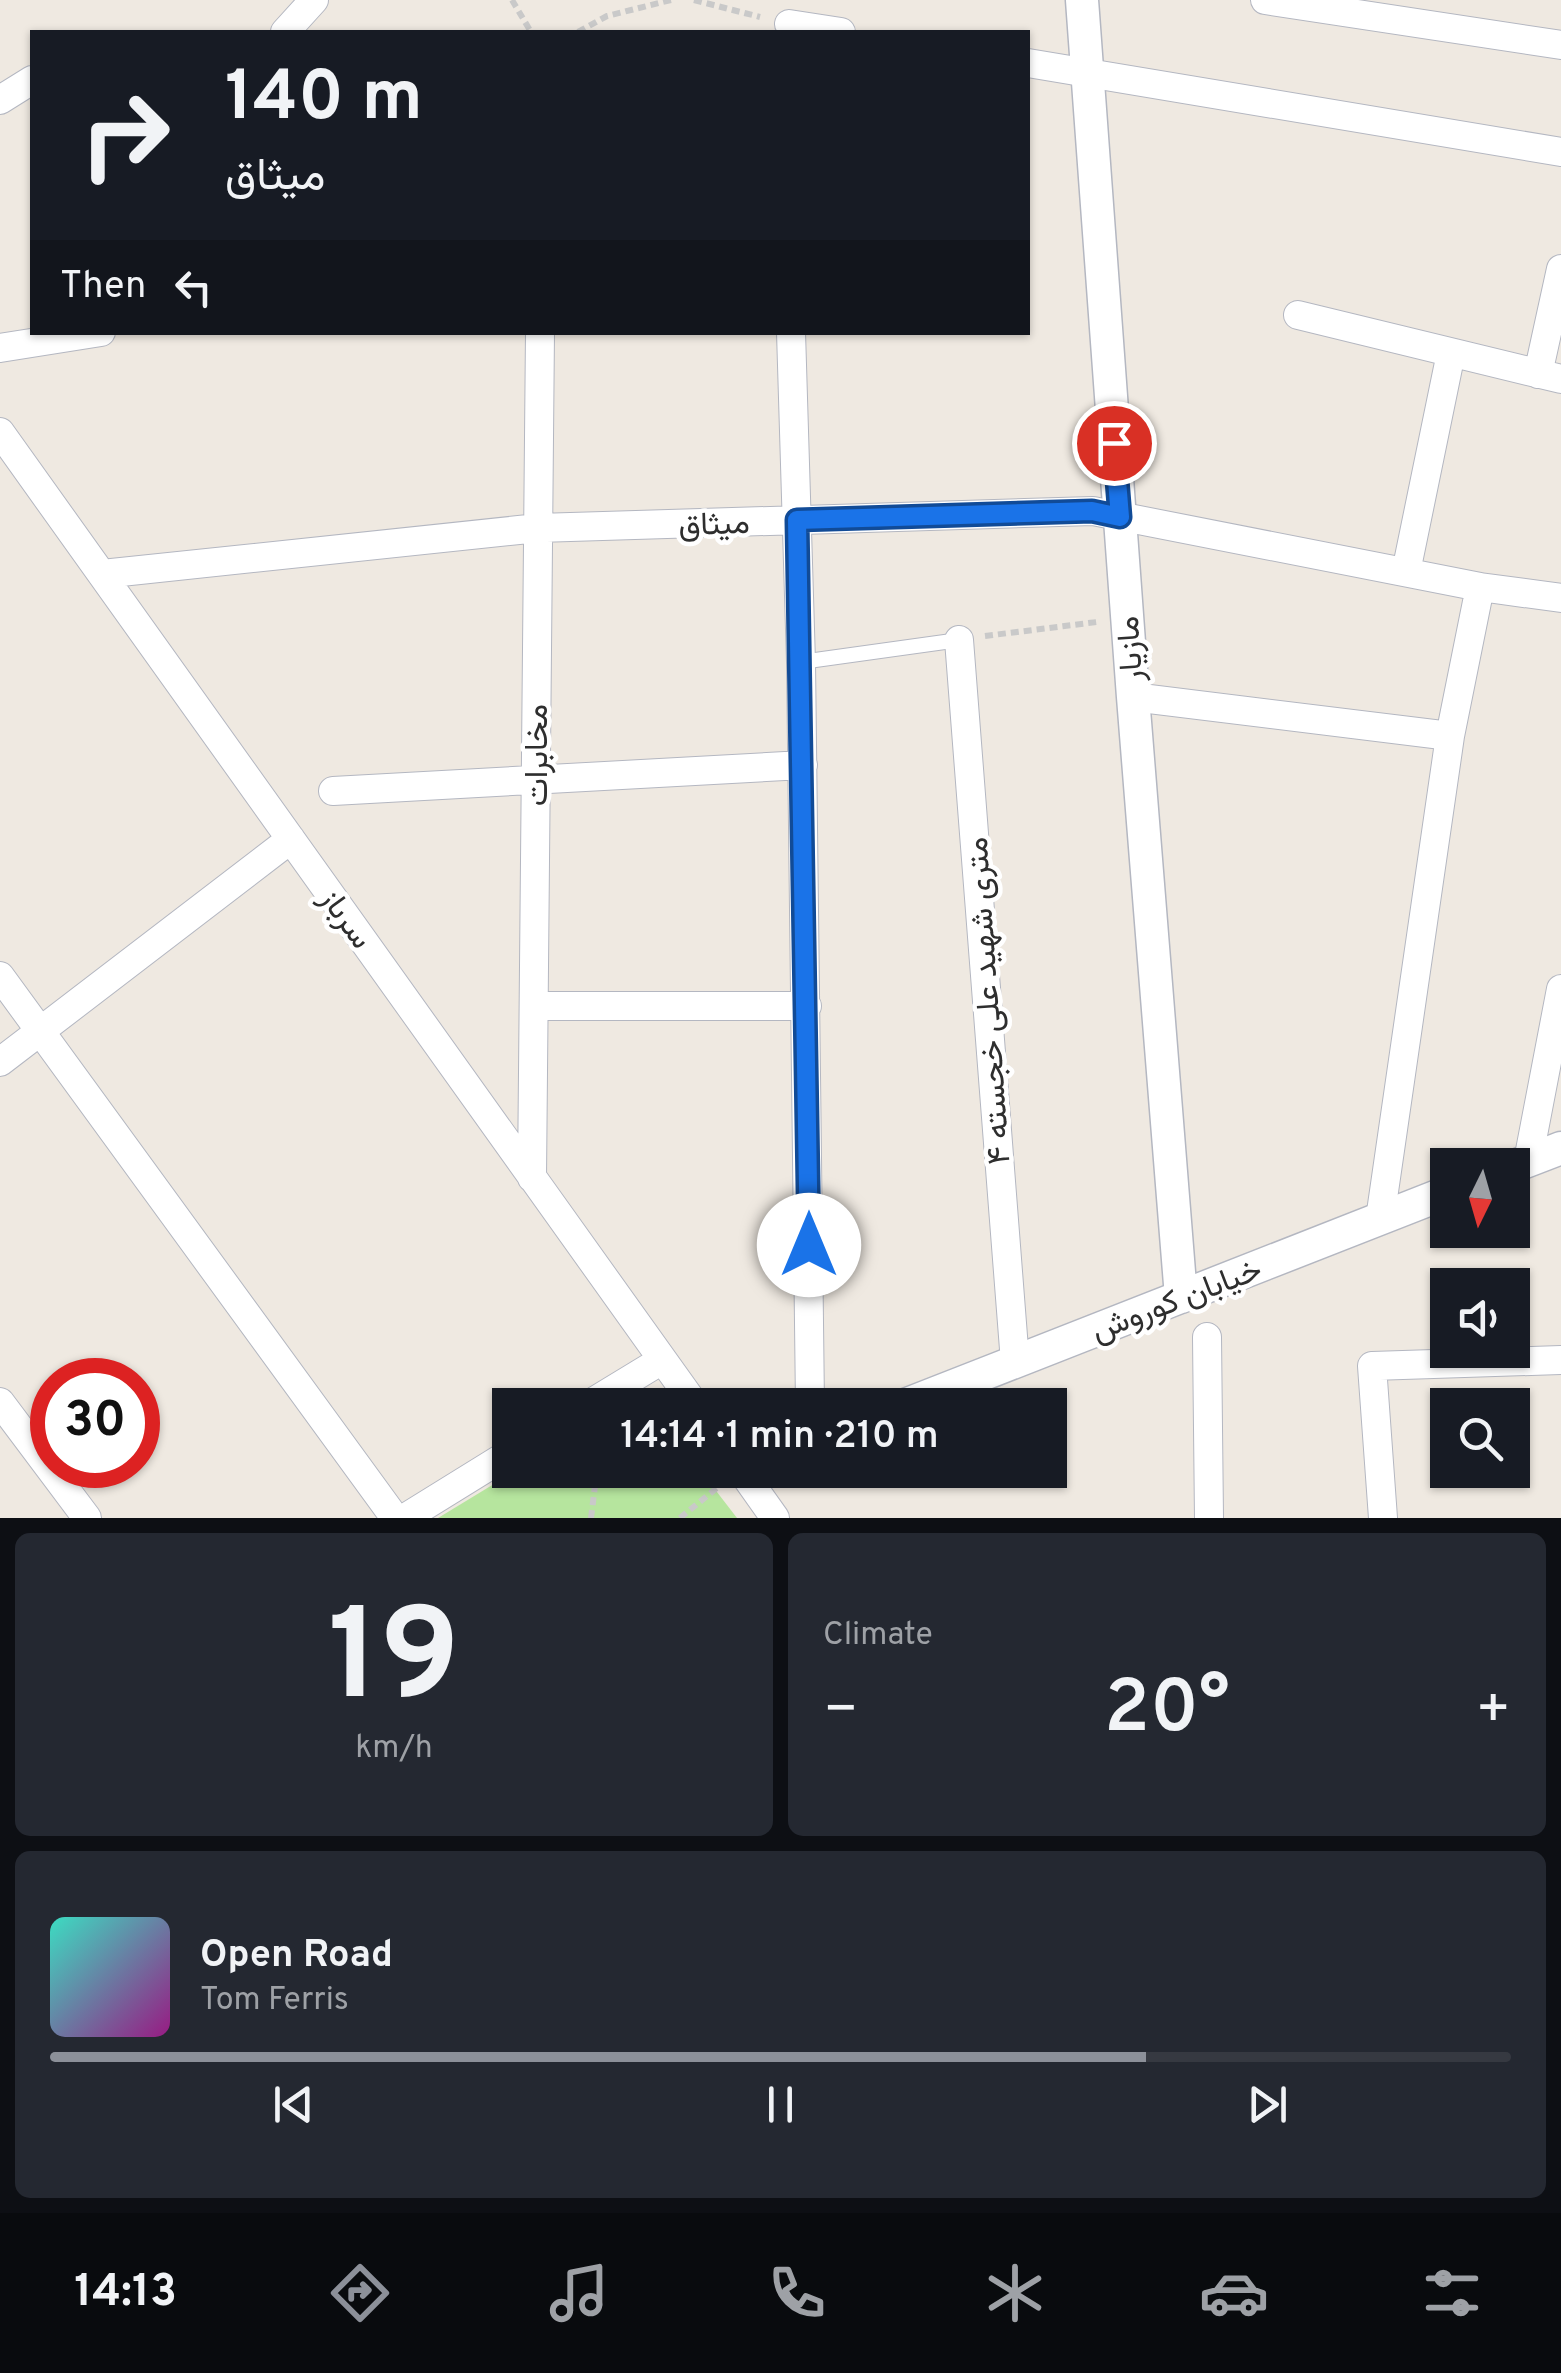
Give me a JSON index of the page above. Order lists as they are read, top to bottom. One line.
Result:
{"streets":{"street":["میثاق","مازیار","مخابرات","سرباز","۴ متری شهید علی خجسته","خیابان کوروش"]},"crossings":[["میثاق","مازیار"],["میثاق","مخابرات"],["میثاق","سرباز"],["مازیار","خیابان کوروش"],["مخابرات","سرباز"],["۴ متری شهید علی خجسته","خیابان کوروش"]],"north":"bottom","page":{"turn":["140 m","میثاق"],"then":"Then","limit":"30","trip":"14:14 · 1 min · 210 m","tile":[["19","km/h"],"Climate"],"heat":["−","20°","+"],"song":["Open Road","Tom Ferris"],"tabs":"14:13"}}
